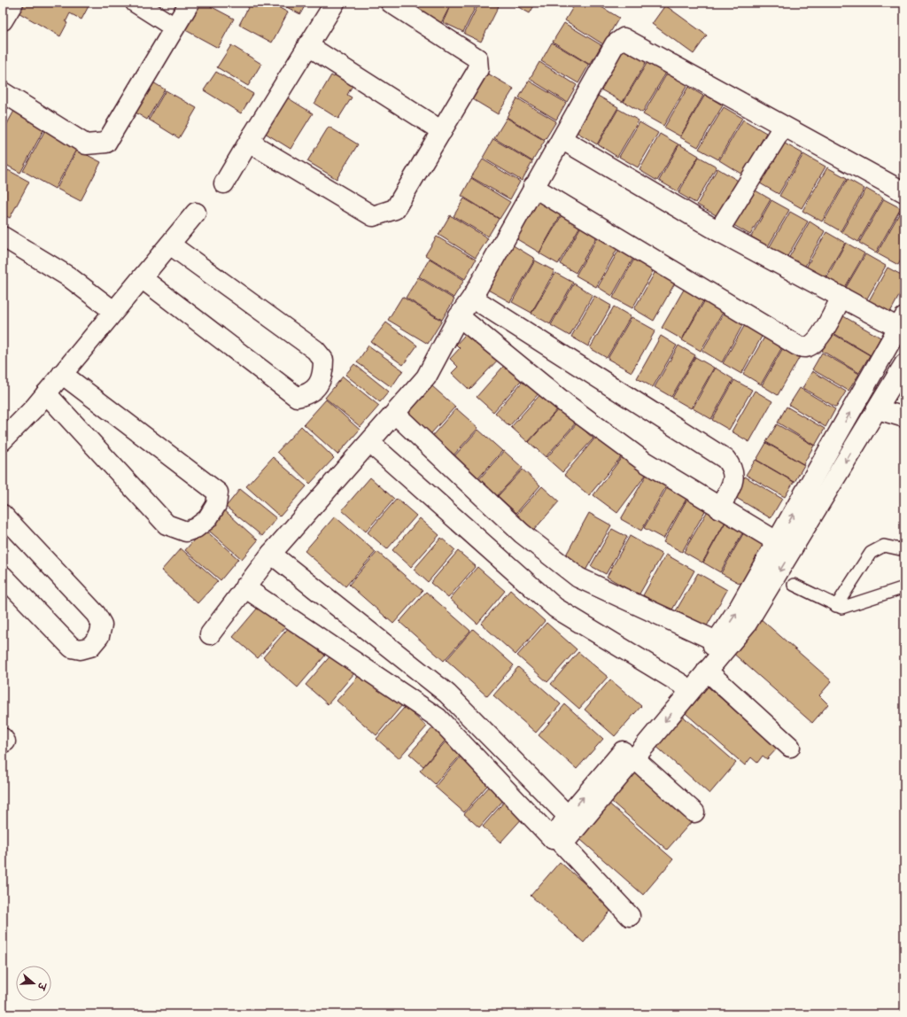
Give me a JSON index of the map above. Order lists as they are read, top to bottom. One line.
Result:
{"north":"right"}
